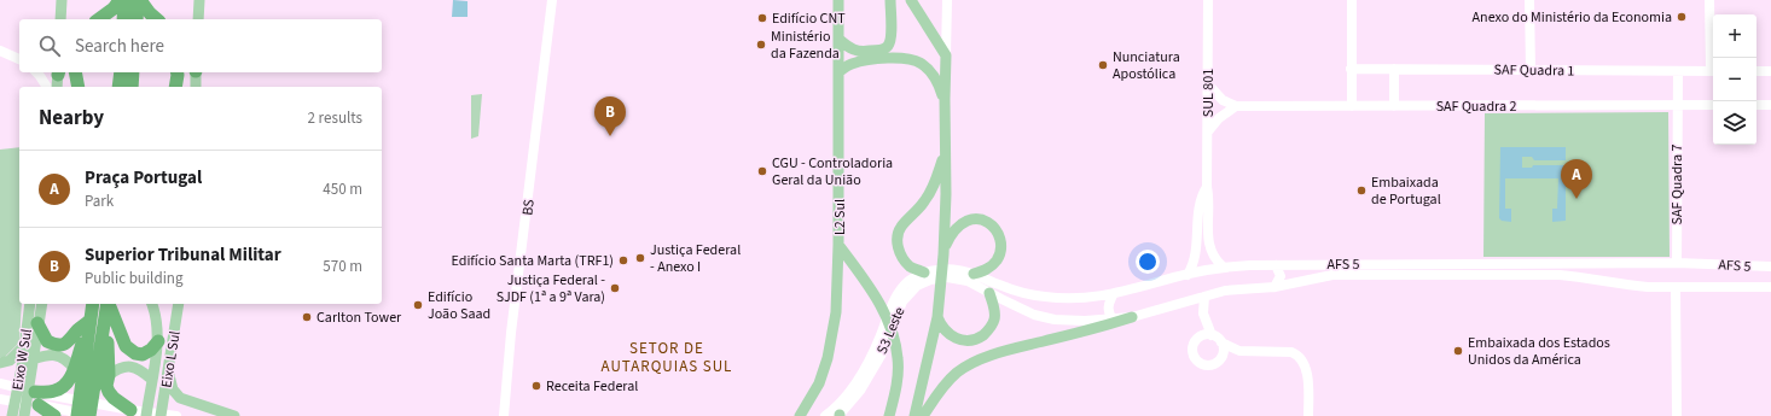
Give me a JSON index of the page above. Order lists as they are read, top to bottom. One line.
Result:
{"streets":{"main road":["L2 Sul","Eixo W Sul","Eixo L Sul"],"street":["SAF Quadra 1","SUL 801","SAF Quadra 2","SAF Quadra 7","BS","AFS 5","S3 Leste"]},"crossings":[["SAF Quadra 1","SAF Quadra 7"],["SUL 801","AFS 5"],["SAF Quadra 2","SAF Quadra 7"],["SAF Quadra 7","AFS 5"],["AFS 5","S3 Leste"]],"districts":["SETOR DE AUTARQUIAS SUL"],"places":["Anexo do Ministério da Economia","Edifício CNT","Ministério da Fazenda","Nunciatura Apostólica","CGU - Controladoria Geral da União","Embaixada de Portugal","Justiça Federal - Anexo I","Edifício Santa Marta (TRF1)","Justiça Federal - SJDF (1ª a 9ª Vara)","Edifício João Saad","Carlton Tower","Embaixada dos Estados Unidos da América","Receita Federal"],"page":{"map_buttons":["+","−"],"search":"Search here","heading":["Nearby","2 results"],"pins":["B","A"],"list":[{"mark":"A","name":"Praça Portugal","note":"Park","value":"450 m"},{"mark":"B","name":"Superior Tribunal Militar","note":"Public building","value":"570 m"}]}}
